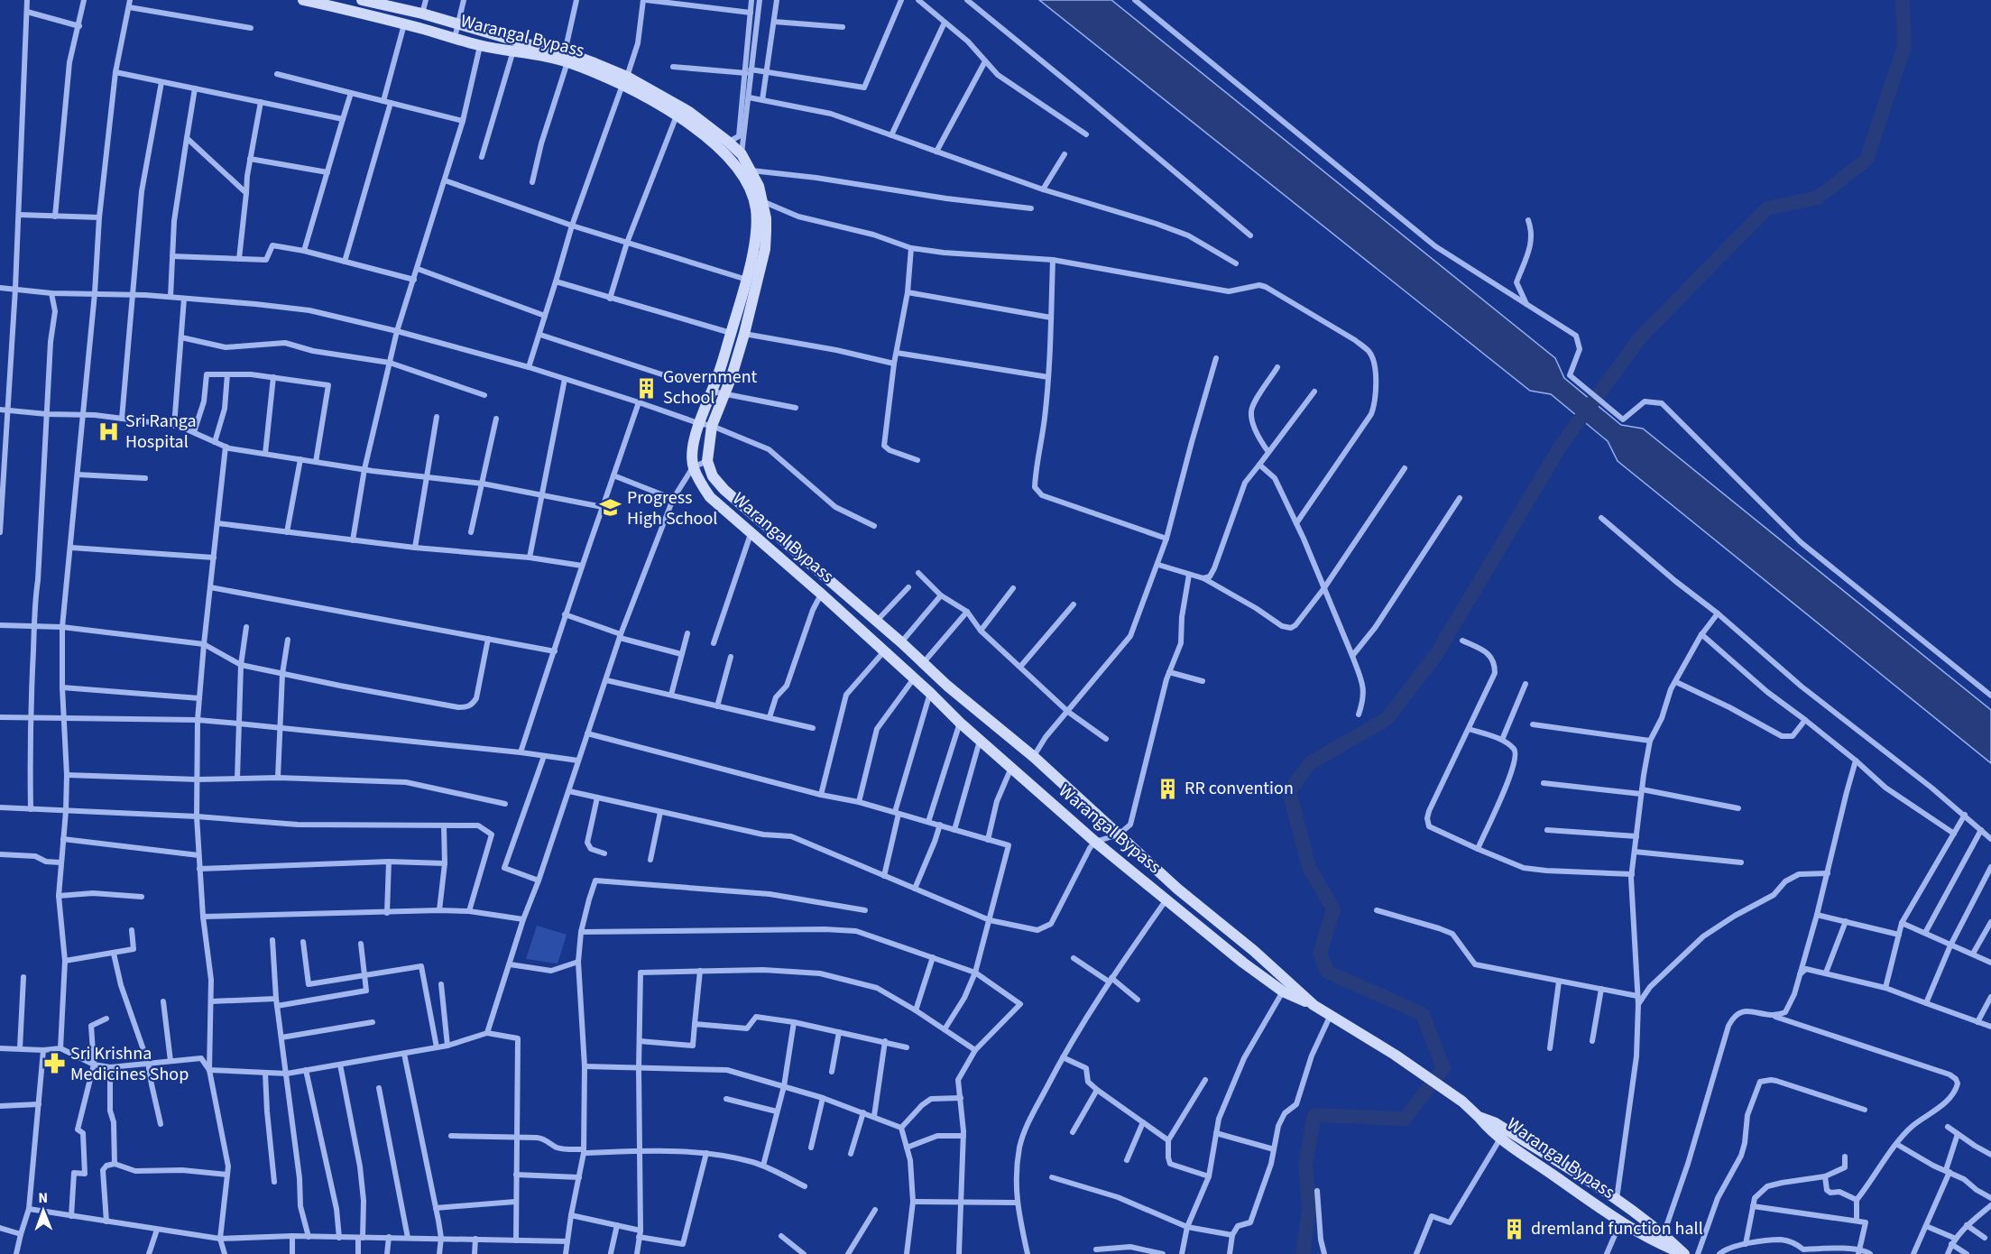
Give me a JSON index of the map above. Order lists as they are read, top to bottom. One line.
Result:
{"streets":{"main road":["Warangal Bypass"]},"places":{"building":["Government School","RR convention","dremland function hall"],"hospital":["Sri Ranga Hospital"],"school or university":["Progress High School"],"pharmacy":["Sri Krishna Medicines Shop"]},"north":"top"}
